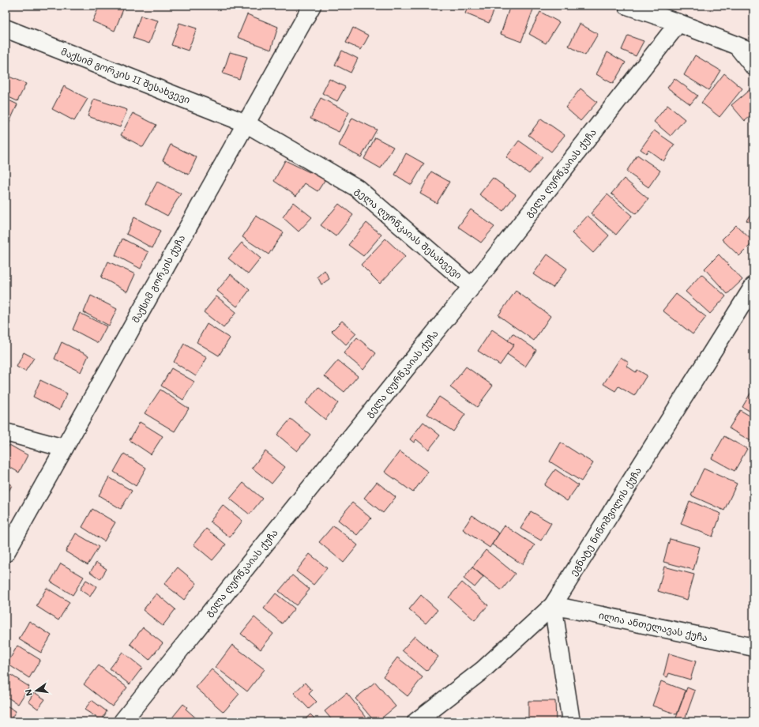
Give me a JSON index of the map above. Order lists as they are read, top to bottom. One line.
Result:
{"streets":{"street":["მაქსიმ გორკის II შესახვევი","გელა ღურწკაიას ქუჩა","გელა ღურწკაიას შესახვევი","მაქსიმ გორკის ქუჩა","ეგნატე ნინოშვილის ქუჩა","ილია ანთელავას ქუჩა"]},"crossings":[["მაქსიმ გორკის II შესახვევი","გელა ღურწკაიას შესახვევი"],["მაქსიმ გორკის II შესახვევი","მაქსიმ გორკის ქუჩა"],["გელა ღურწკაიას ქუჩა","გელა ღურწკაიას შესახვევი"],["გელა ღურწკაიას შესახვევი","მაქსიმ გორკის ქუჩა"],["ეგნატე ნინოშვილის ქუჩა","ილია ანთელავას ქუჩა"]],"north":"left"}
